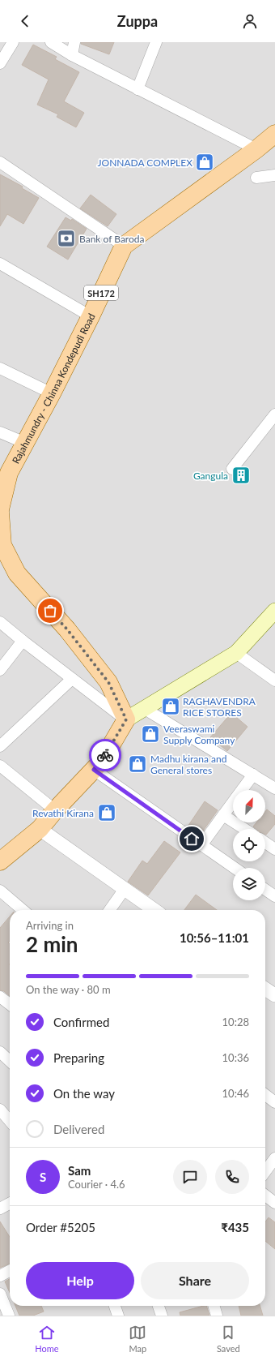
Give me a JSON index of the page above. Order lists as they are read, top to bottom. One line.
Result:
{"streets":{"main road":["SH172","Rajahmundry - Chinna Kondepudi Road"]},"places":{"shop":["JONNADA COMPLEX","RAGHAVENDRA RICE STORES","Veeraswami Supply Company","Madhu kirana and General stores","Revathi Kirana"],"bank":["Bank of Baroda"],"building":["Gangula"]},"north":"top right","page":{"header":"Zuppa","heading":["2 min","Arriving in","10:56–11:01"],"panel":["Sam","Courier · 4.6","Order #5205","₹435"],"bar":"On the way · 80 m","list":[["Confirmed","10:28"],["Preparing","10:36"],["On the way","10:46"],"Delivered"],"round":"S","buttons":["Help","Share"],"tabs":["Home","Map","Saved"]}}
